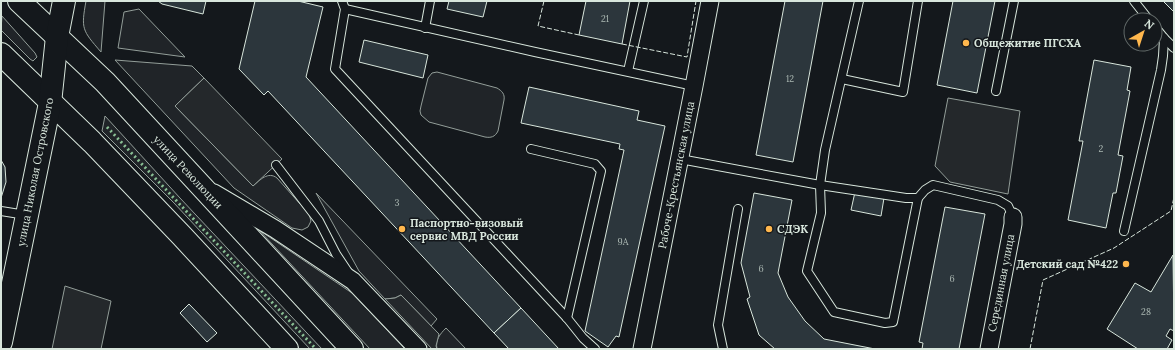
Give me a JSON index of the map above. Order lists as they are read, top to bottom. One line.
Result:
{"streets":{"main road":["улица Николая Островского","улица Революции"],"street":["Рабоче-Крестьянская улица","Серединная улица"]},"crossings":[["улица Николая Островского","улица Революции"]],"places":["Общежитие ПГСХА","Паспортно-визовый сервис МВД России","СДЭК","Детский сад №422"],"house_numbers":["21","12","2","3","9А","6","6","28"],"north":"top right"}
